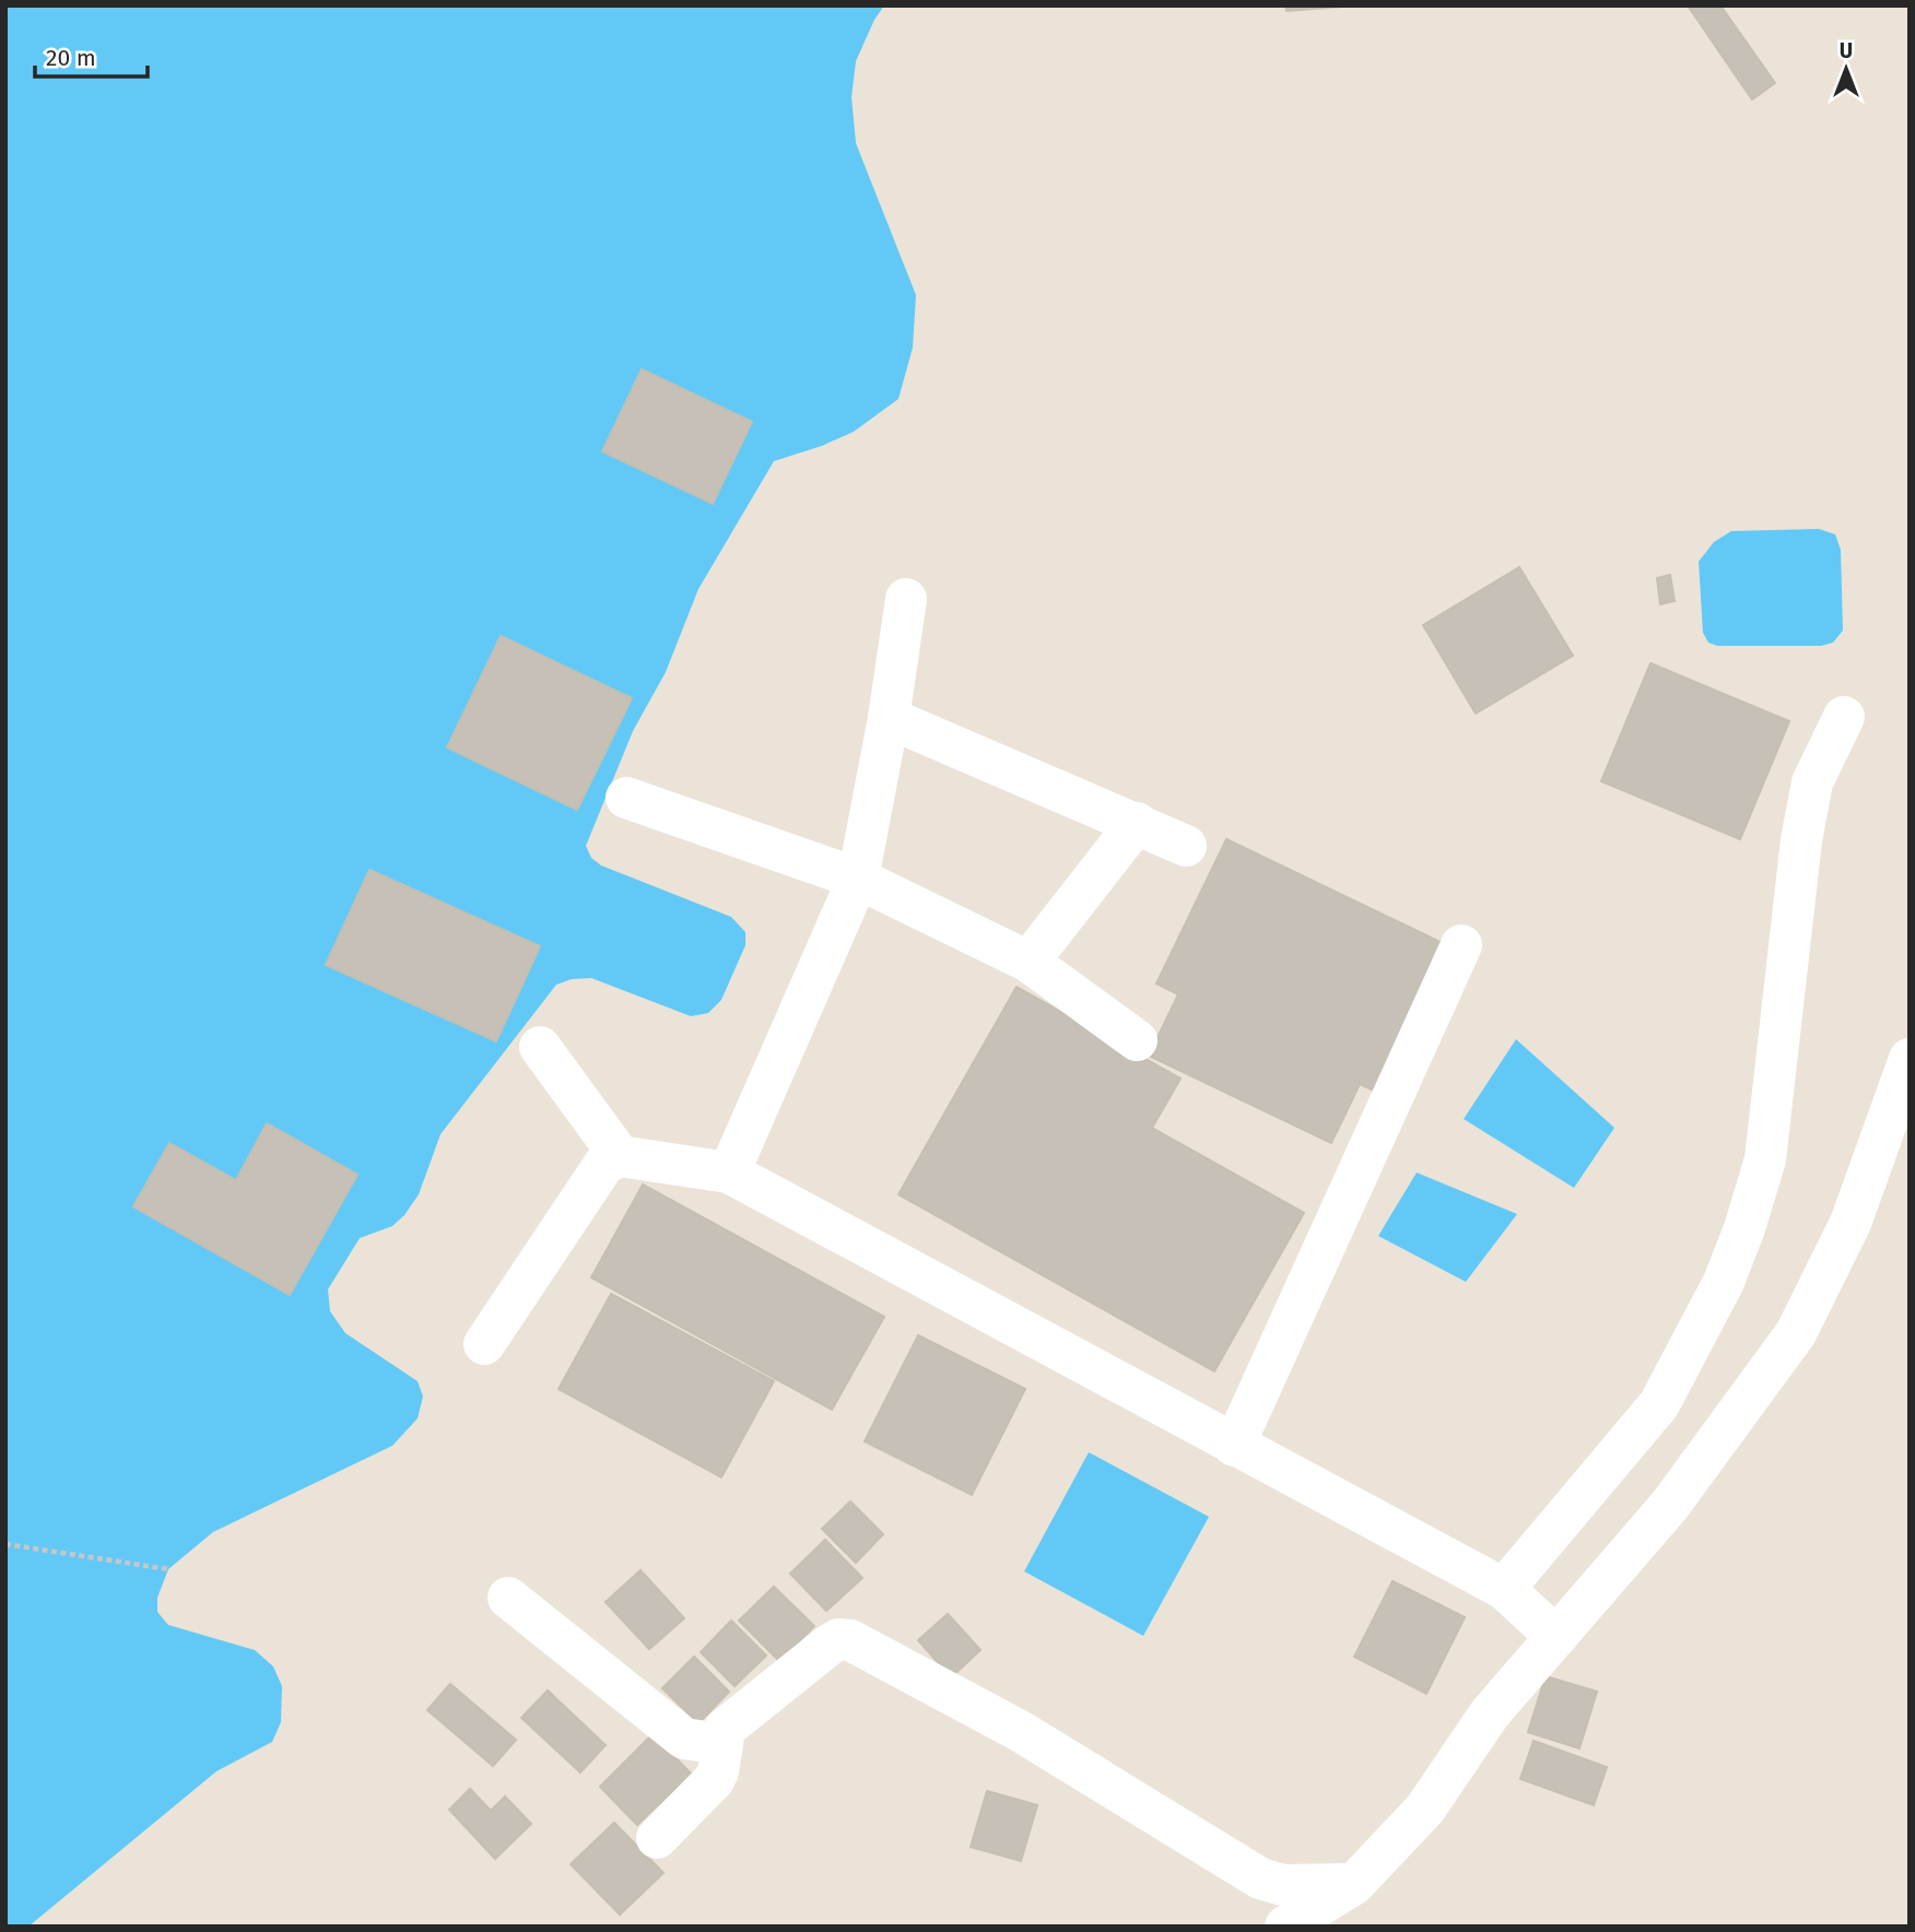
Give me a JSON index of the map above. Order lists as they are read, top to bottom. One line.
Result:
{"scale_bar":"20 m","north":"top"}
